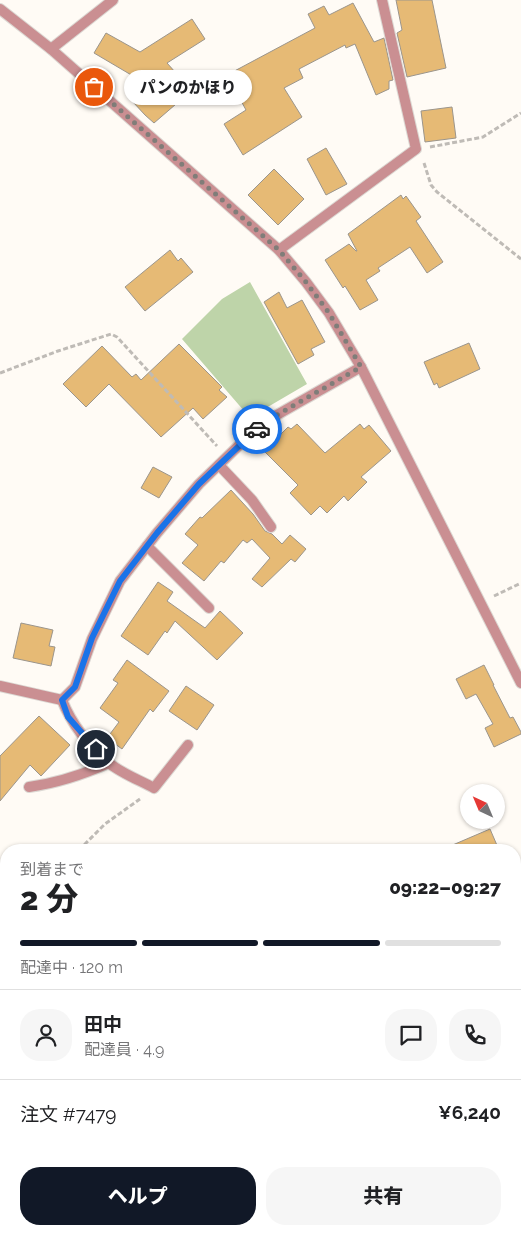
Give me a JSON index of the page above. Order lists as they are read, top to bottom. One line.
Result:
{"places":["パンのかほり"],"north":"top left","page":{"bubble":"パンのかほり","heading":["2 分","到着まで","09:22–09:27"],"panel":["田中","配達員 · 4.9","注文 #7479","¥6,240"],"bar":"配達中 · 120 m","buttons":["ヘルプ","共有"]}}
